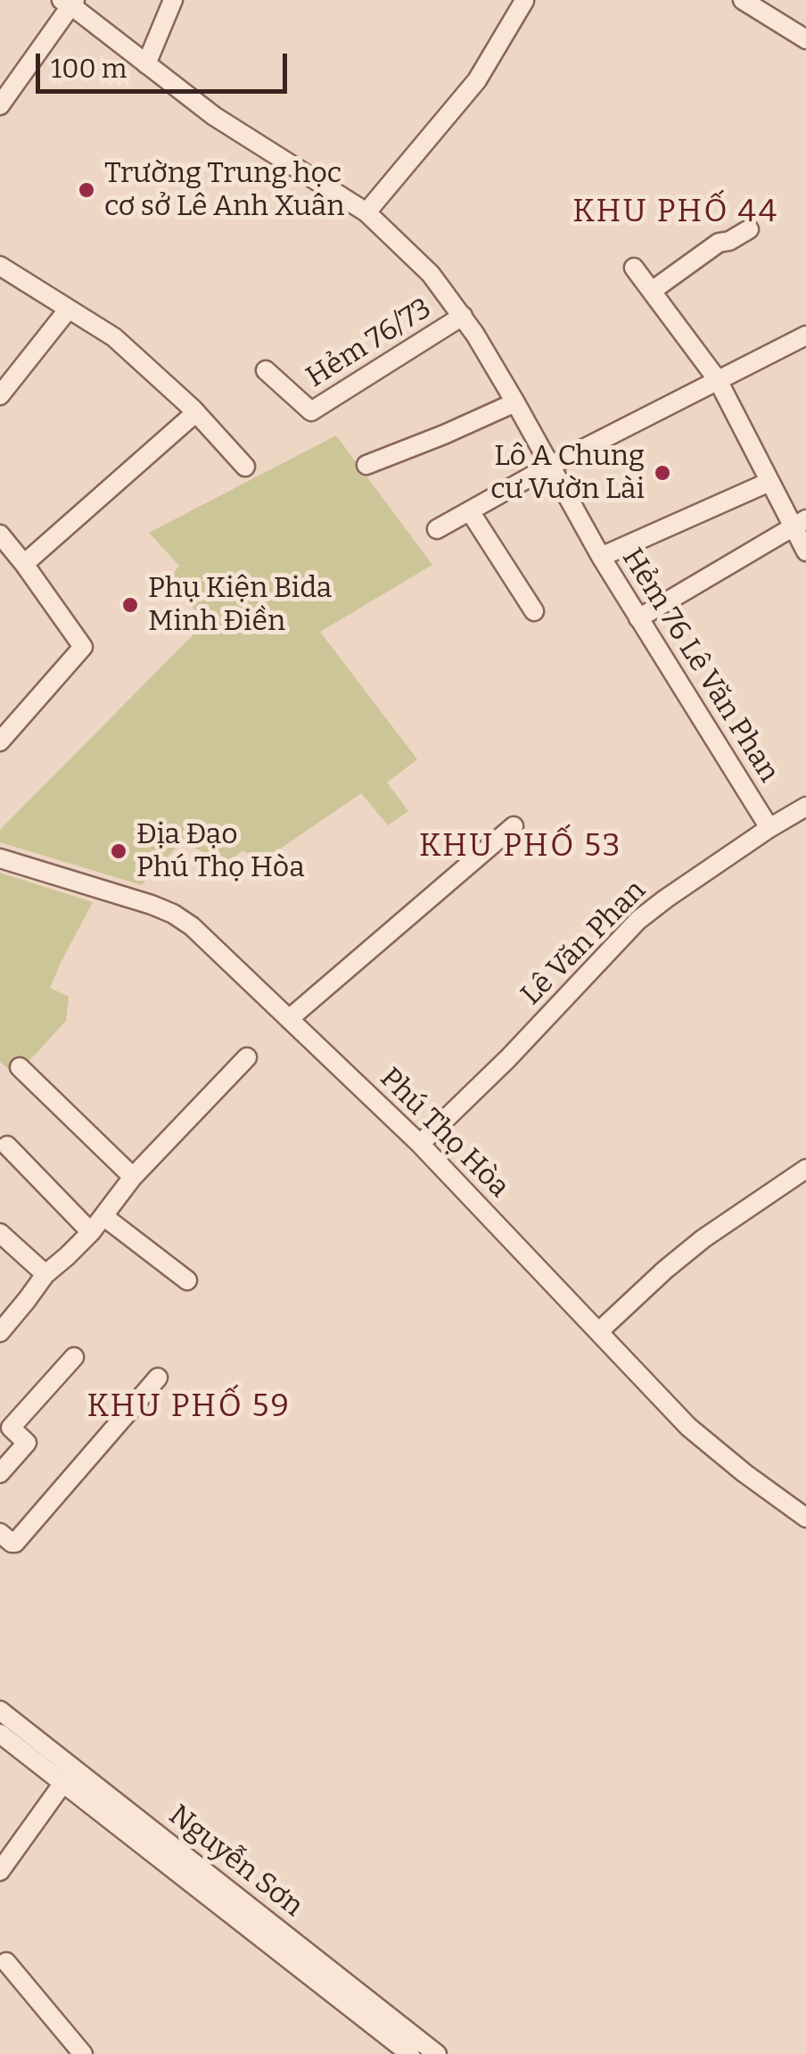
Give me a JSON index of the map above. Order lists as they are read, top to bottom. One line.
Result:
{"streets":{"street":["Hẻm 76/73","Hẻm 76 Lê Văn Phan","Lê Văn Phan","Phú Thọ Hòa","Nguyễn Sơn"]},"crossings":[["Hẻm 76/73","Hẻm 76 Lê Văn Phan"],["Hẻm 76 Lê Văn Phan","Lê Văn Phan"],["Lê Văn Phan","Phú Thọ Hòa"]],"districts":["KHU PHỐ 44","KHU PHỐ 53","KHU PHỐ 59"],"places":["Trường Trung học cơ sở Lê Anh Xuân","Lô A Chung cư Vườn Lài","Phụ Kiện Bida Minh Điền","Địa Đạo Phú Thọ Hòa"],"scale_bar":"100 m"}
